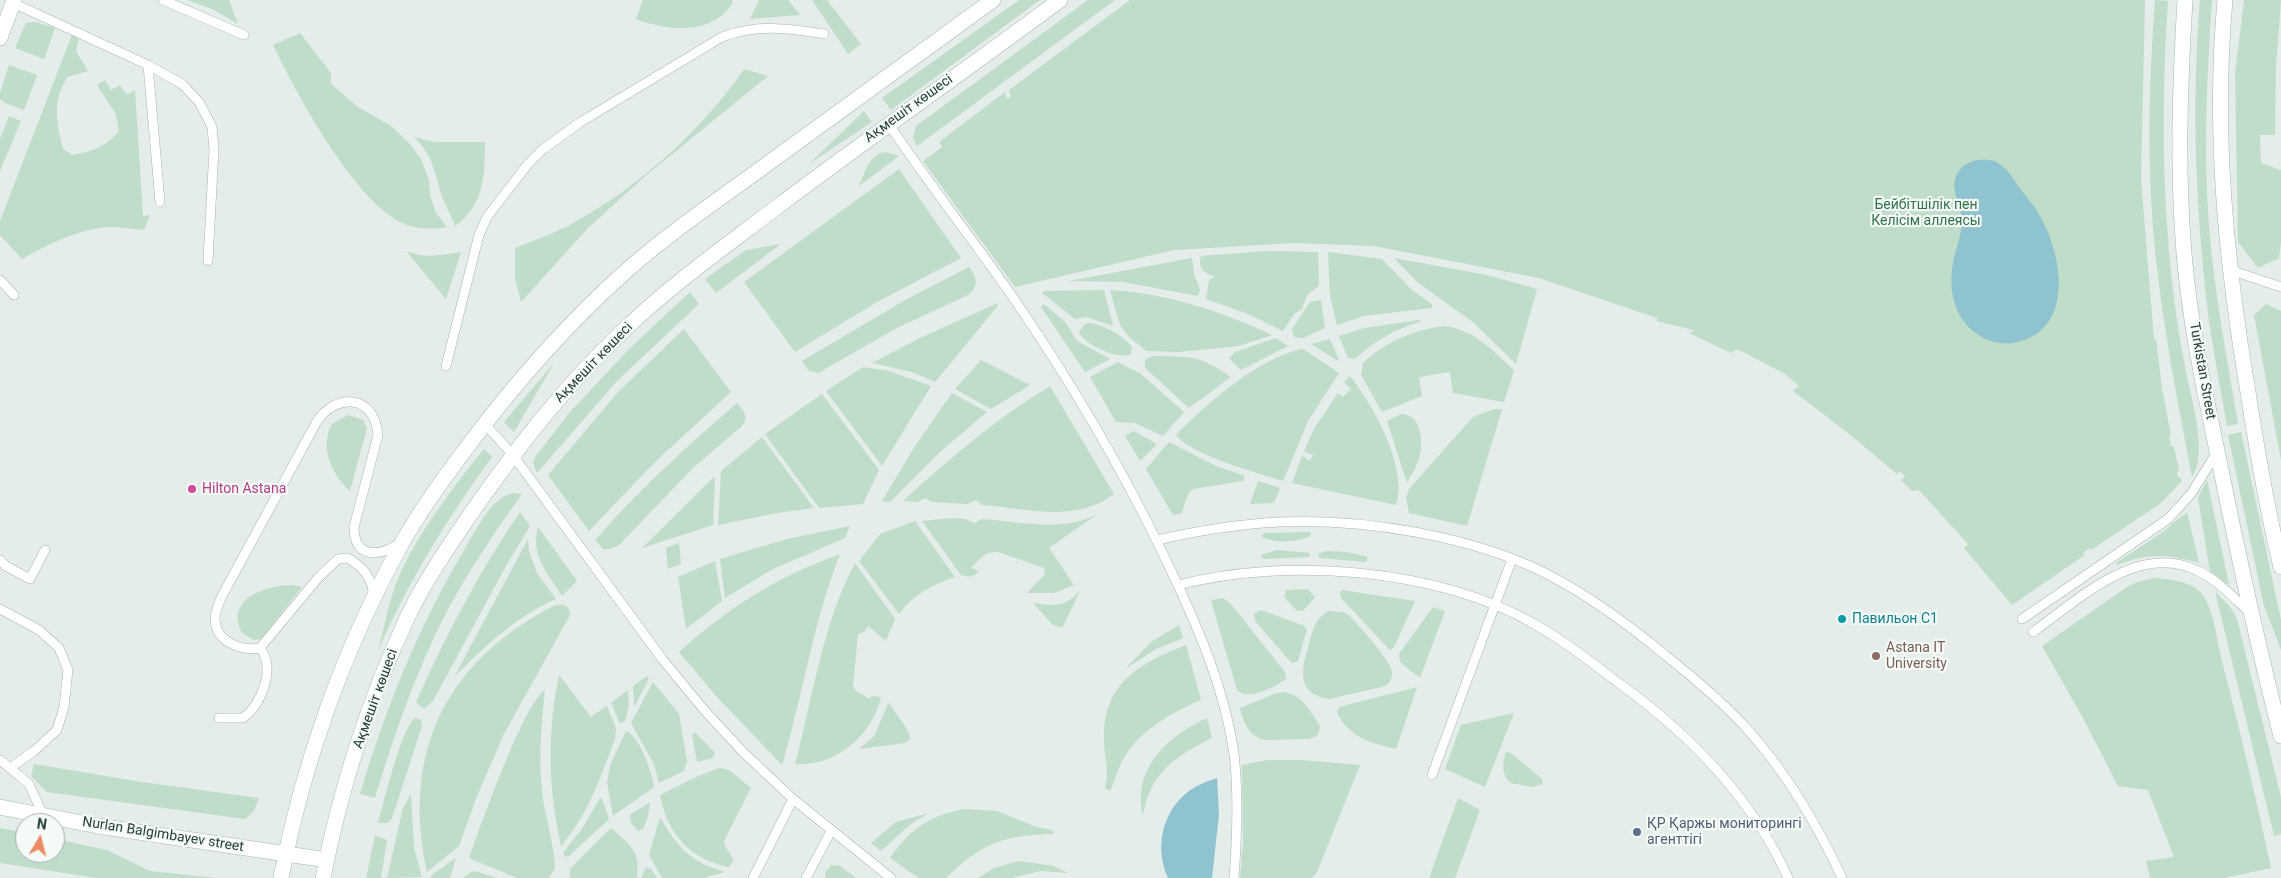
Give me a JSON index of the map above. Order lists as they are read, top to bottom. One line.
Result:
{"streets":{"street":["Ақмешіт көшесі","Turkistan Street","Nurlan Balgimbayev street"]},"crossings":[["Ақмешіт көшесі","Nurlan Balgimbayev street"]],"parks":["Бейбітшілік пен Келісім аллеясы"],"places":["Hilton Astana","Павильон С1","Astana IT University","ҚР Қаржы мониторингі агенттігі"],"north":"top"}
